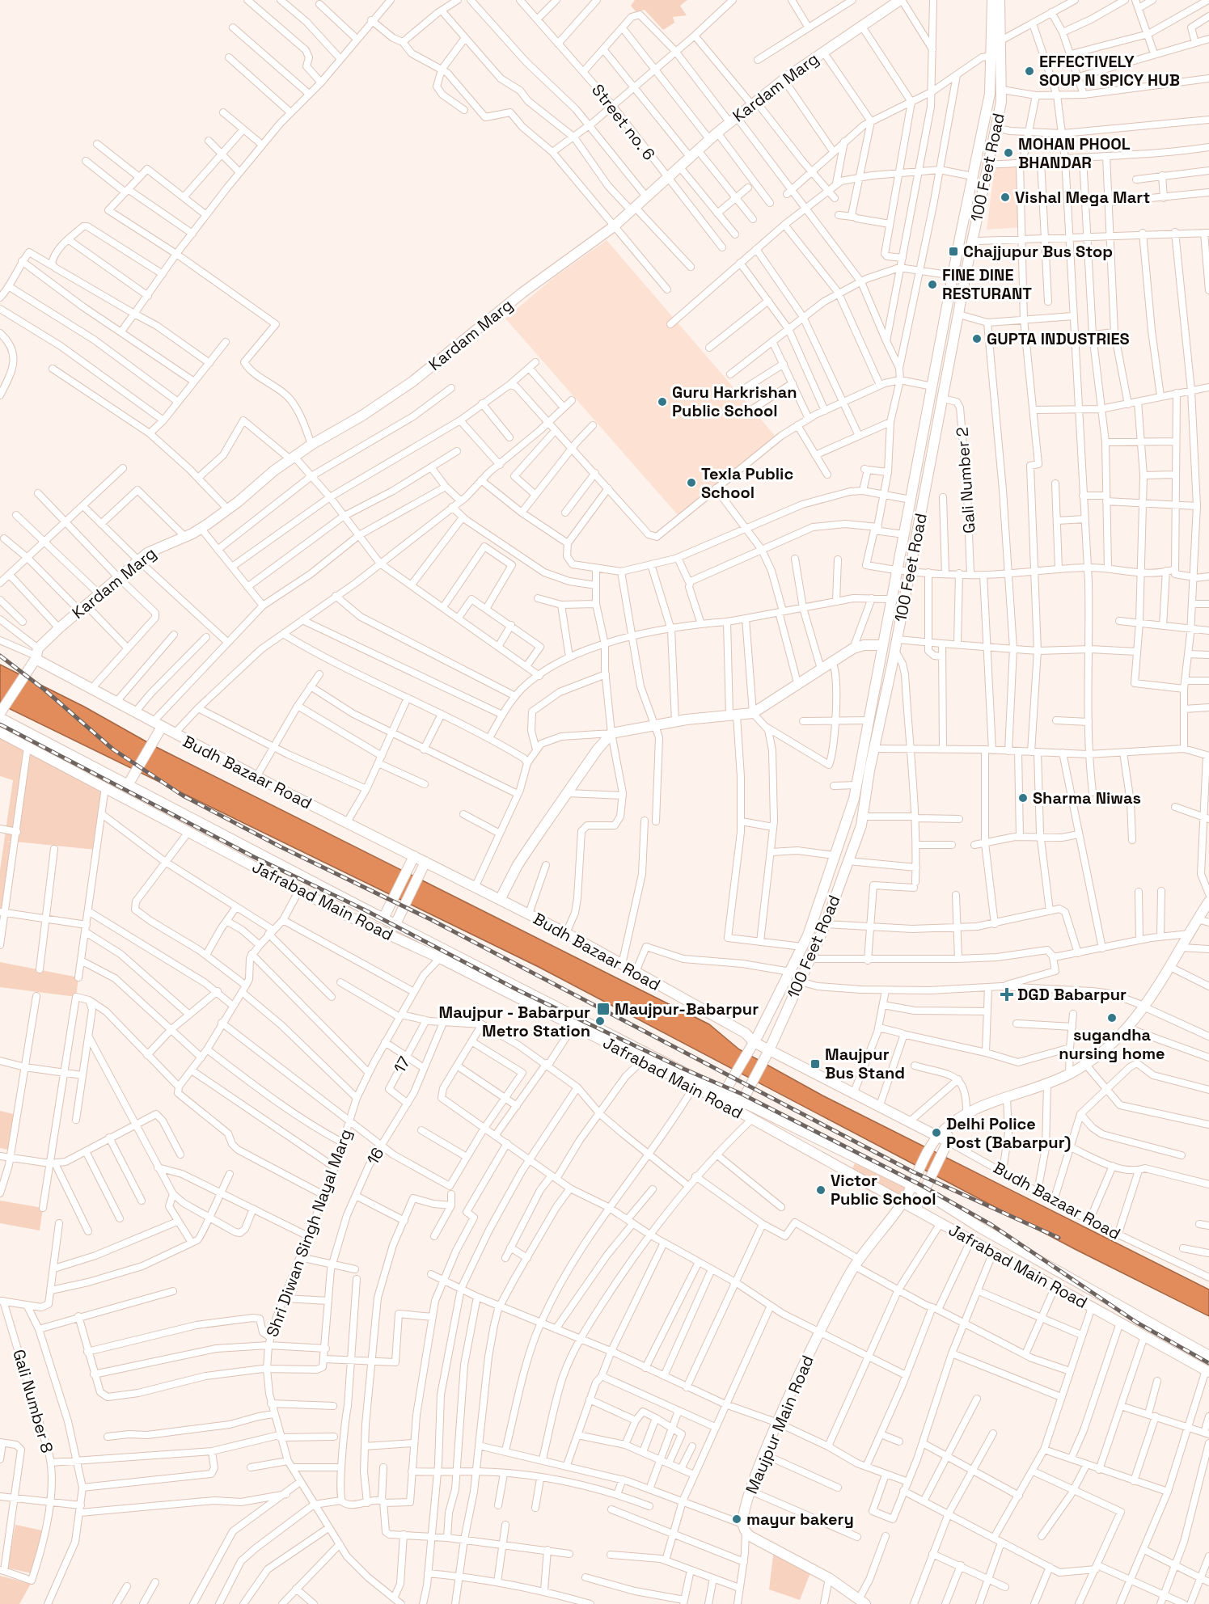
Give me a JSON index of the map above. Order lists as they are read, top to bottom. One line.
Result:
{"streets":{"main road":["Kardam Marg","100 Feet Road","Budh Bazaar Road","Jafrabad Main Road","Maujpur Main Road"],"street":["Street no. 6","Gali Number 2","17","16","Shri Diwan Singh Nayal Marg","Gali Number 8"]},"crossings":[["Kardam Marg","Street no. 6"],["Kardam Marg","Budh Bazaar Road"],["100 Feet Road","Gali Number 2"],["100 Feet Road","Budh Bazaar Road"],["100 Feet Road","Jafrabad Main Road"],["Budh Bazaar Road","Maujpur Main Road"],["Jafrabad Main Road","Shri Diwan Singh Nayal Marg"],["Jafrabad Main Road","Maujpur Main Road"],["17","16"]],"places":{"other":["EFFECTIVELY SOUP N SPICY HUB","MOHAN PHOOL BHANDAR","Vishal Mega Mart","FINE DINE RESTURANT","GUPTA INDUSTRIES","Guru Harkrishan Public School","Texla Public School","Sharma Niwas","sugandha nursing home","Maujpur - Babarpur Metro Station","Delhi Police Post (Babarpur)","Victor Public School","mayur bakery"],"transit":["Chajjupur Bus Stop","Maujpur-Babarpur","Maujpur Bus Stand"],"health":["DGD Babarpur"]}}
